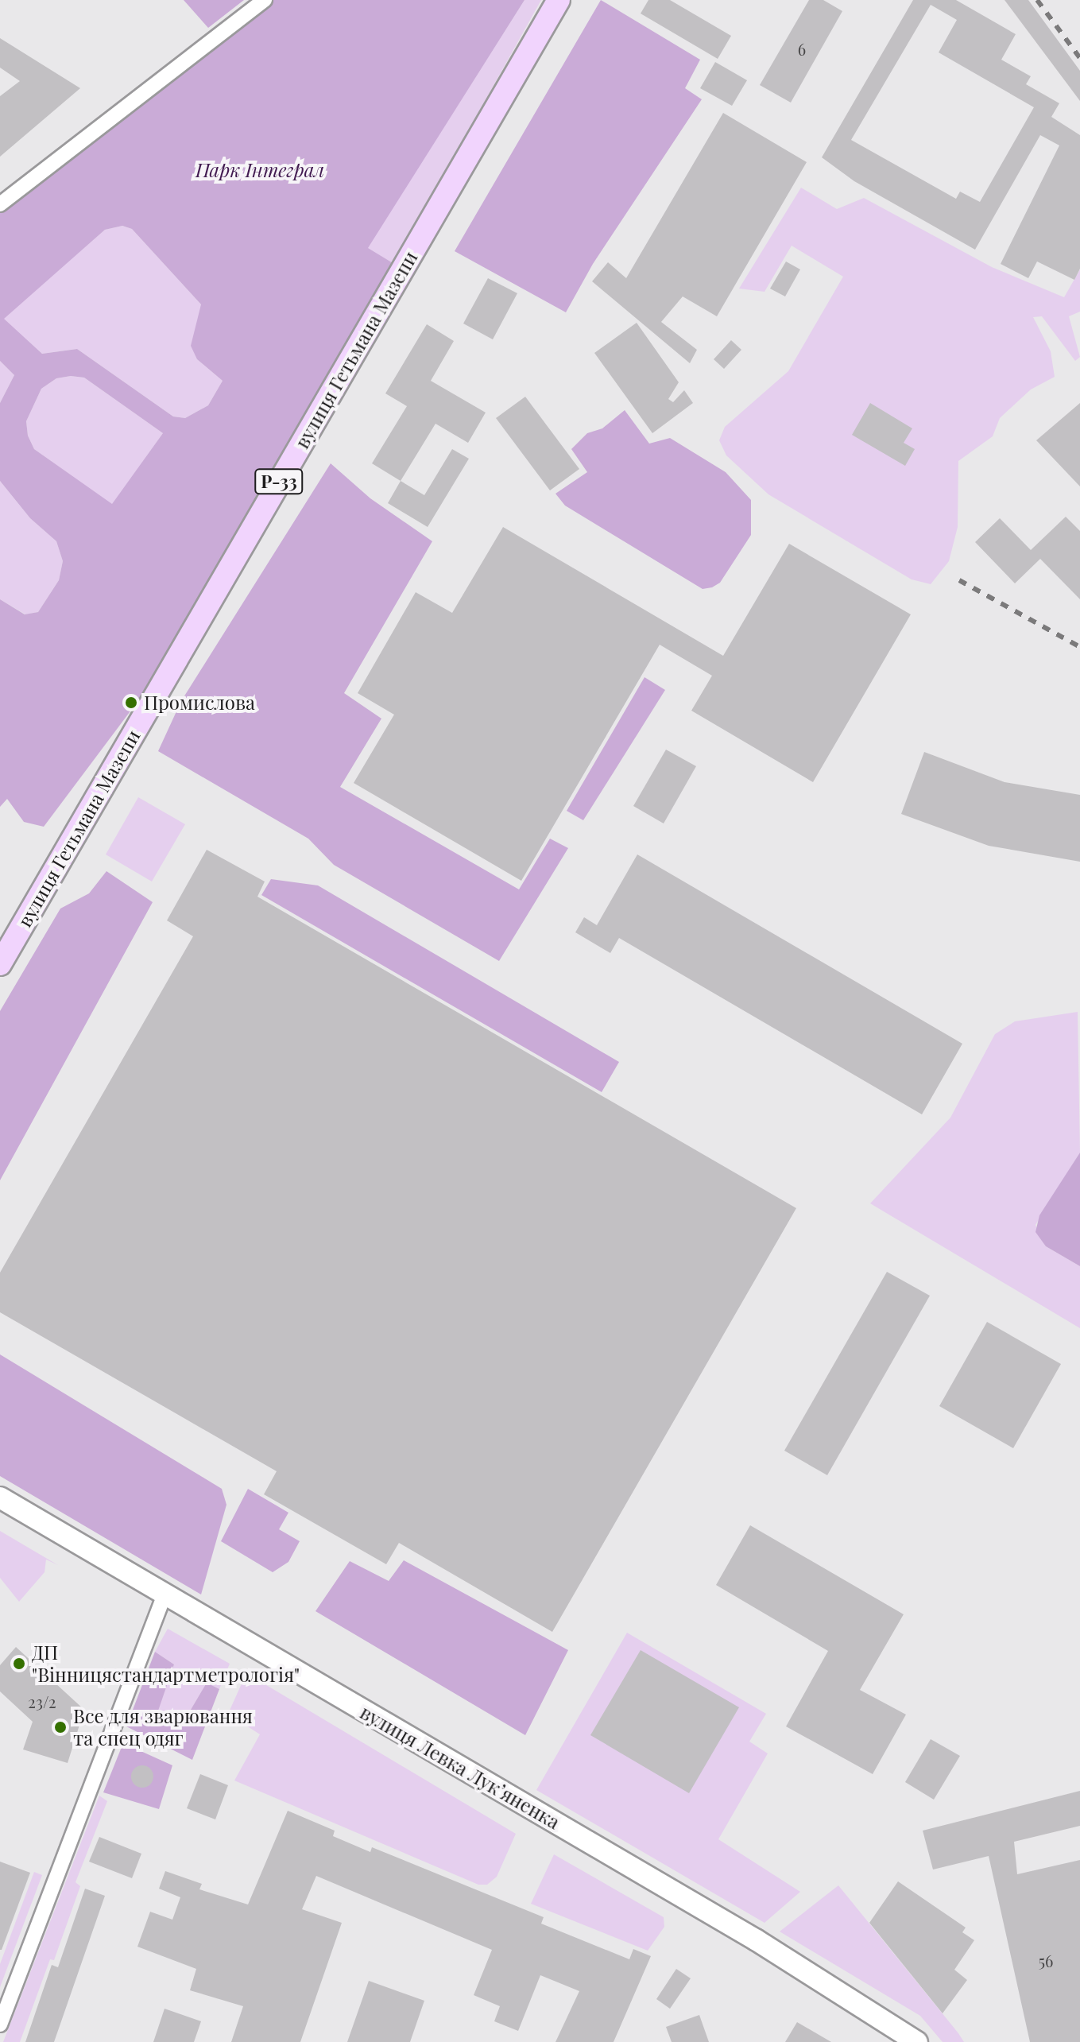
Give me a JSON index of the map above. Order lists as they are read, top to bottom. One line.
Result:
{"streets":{"main road":["вулиця Гетьмана Мазепи","Р-33","вулиця Левка Лукʼяненка"]},"parks":["Парк Інтеграл"],"places":["Промислова","ДП \"Вінницястандартметрологія\"","Все для зварювання та спец одяг"],"house_numbers":["6","23/2","56"]}
